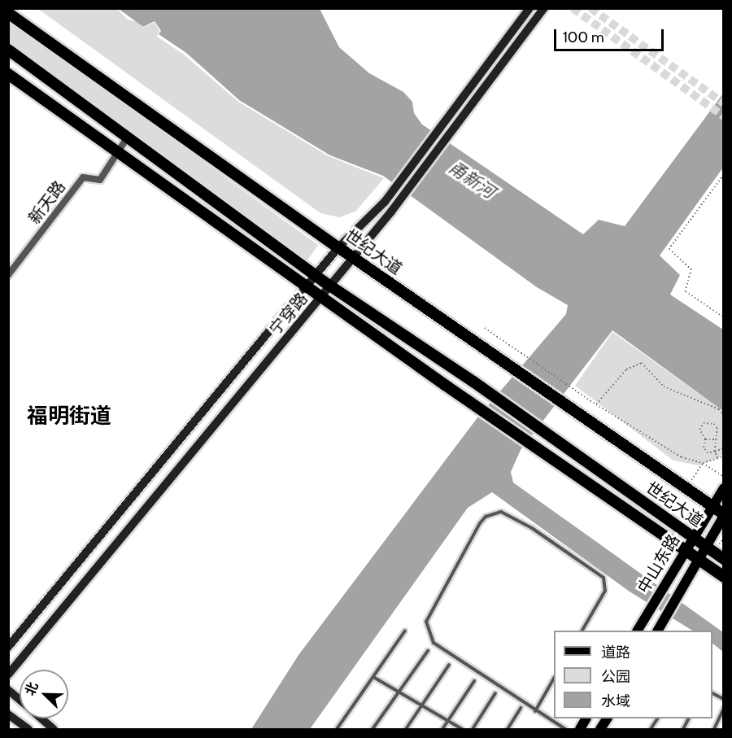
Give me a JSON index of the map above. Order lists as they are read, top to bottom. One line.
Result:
{"streets":{"highway":["世纪大道"],"main road":["宁穿路","中山东路"],"street":["新天路"]},"crossings":[["世纪大道","宁穿路"],["世纪大道","中山东路"]],"districts":["福明街道"],"water":["甬新河"],"legend":["道路","公园","水域"],"scale_bar":"100 m","north":"top left"}
